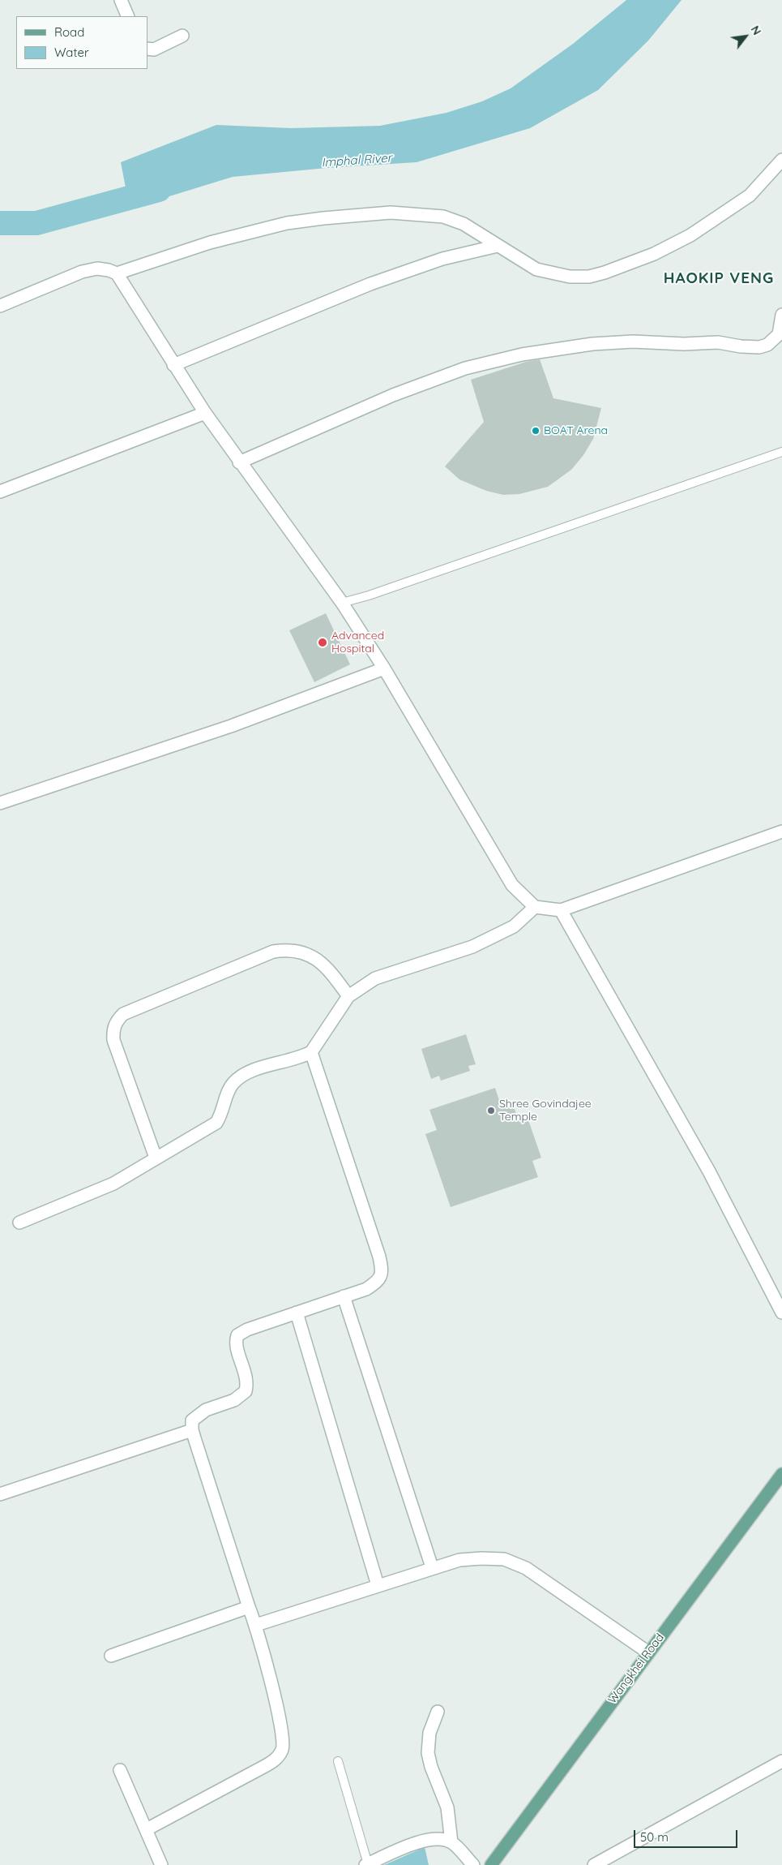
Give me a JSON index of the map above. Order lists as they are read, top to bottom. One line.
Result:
{"streets":{"main road":["Wangkhei Road"]},"districts":["HAOKIP VENG"],"water":["Imphal River"],"places":["BOAT Arena","Advanced Hospital","Shree Govindajee Temple"],"legend":["Road","Water"],"scale_bar":"50 m","north":"top right"}
